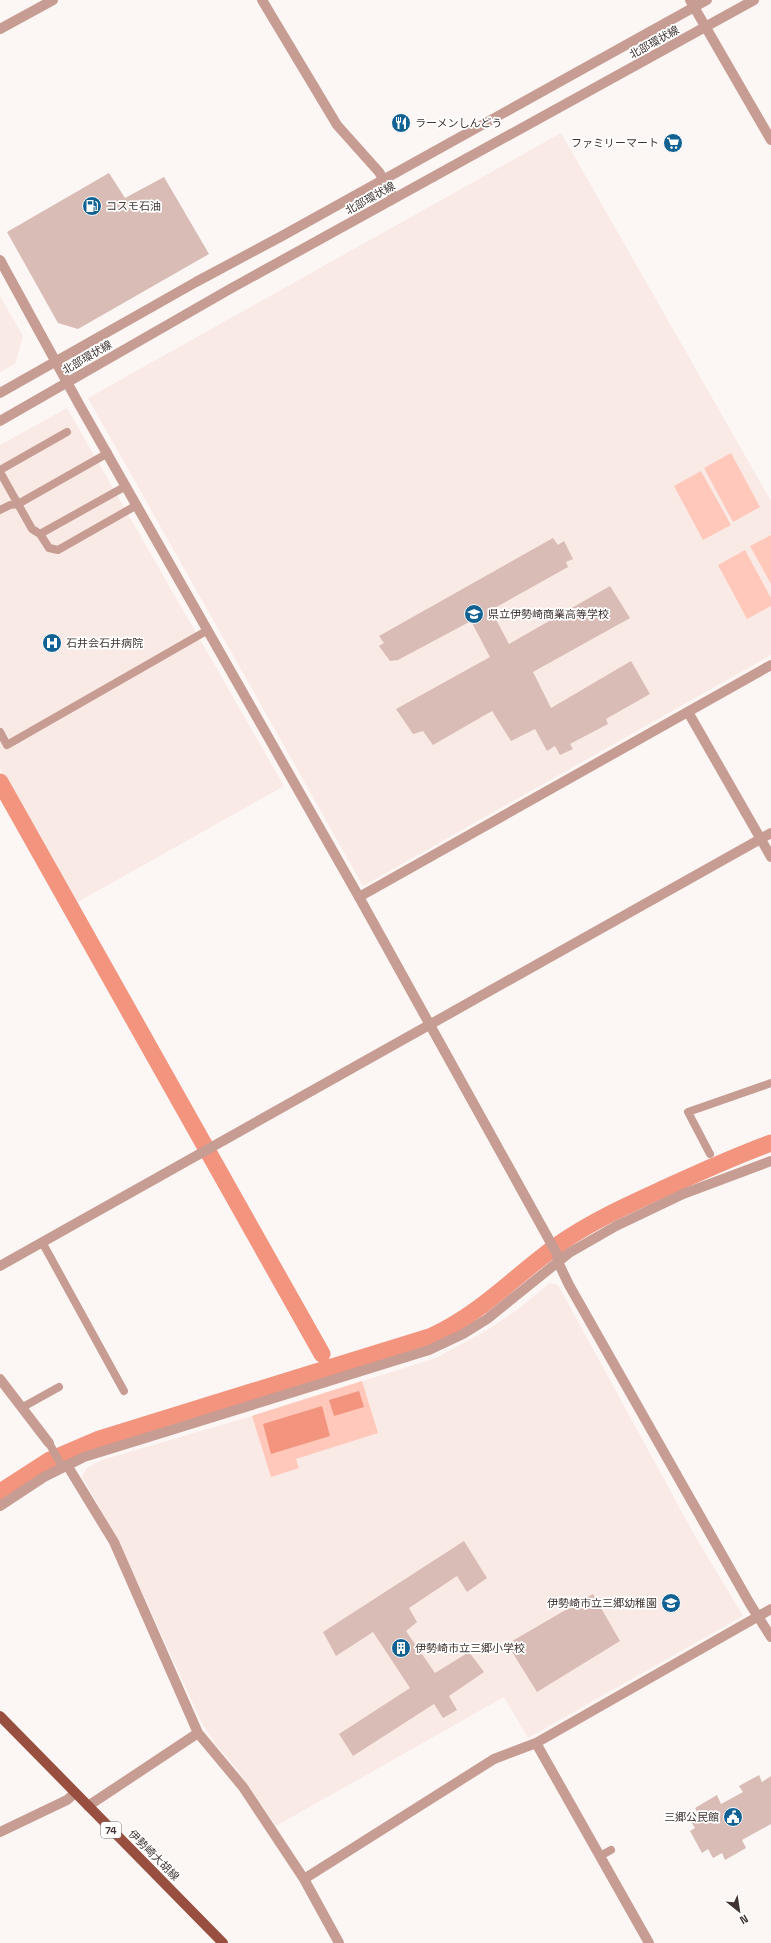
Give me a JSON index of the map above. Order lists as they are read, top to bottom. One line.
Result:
{"streets":{"main road":["74","伊勢崎大胡線"],"street":["北部環状線"]},"places":{"restaurant":["ラーメンしんどう"],"supermarket":["ファミリーマート"],"fuel station":["コスモ石油"],"school or university":["県立伊勢崎商業高等学校","伊勢崎市立三郷幼稚園"],"hospital":["石井会石井病院"],"building":["伊勢崎市立三郷小学校"],"public building":["三郷公民館"]},"north":"bottom right"}
